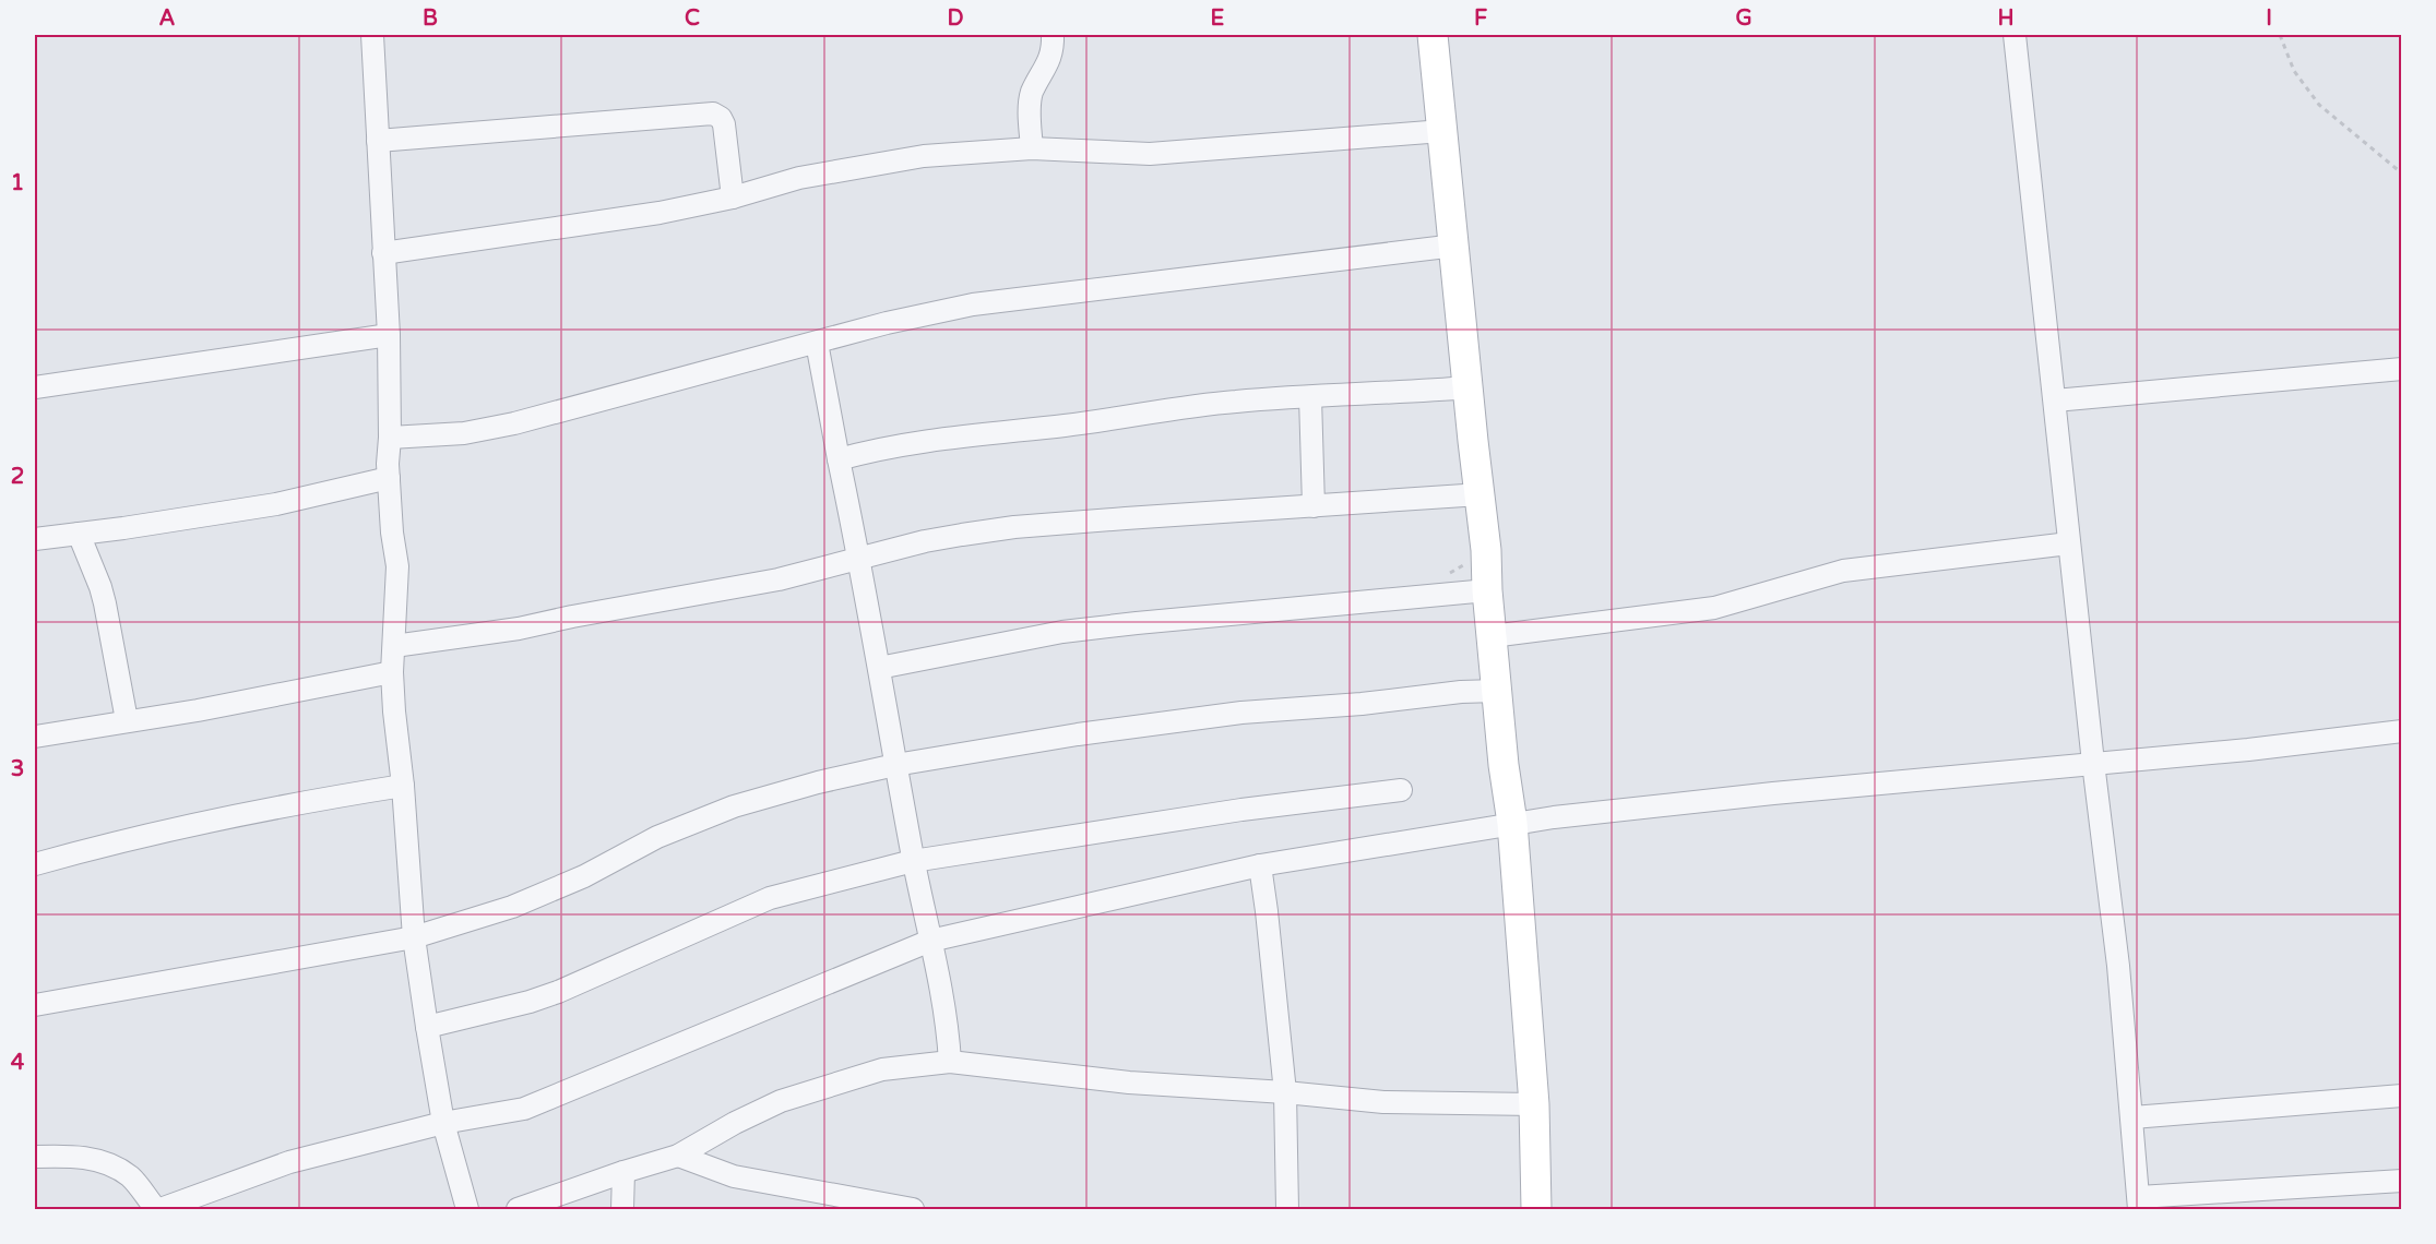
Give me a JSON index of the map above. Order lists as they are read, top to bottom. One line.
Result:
{"grid":{"columns":["A","B","C","D","E","F","G","H","I"],"rows":["1","2","3","4"]}}
